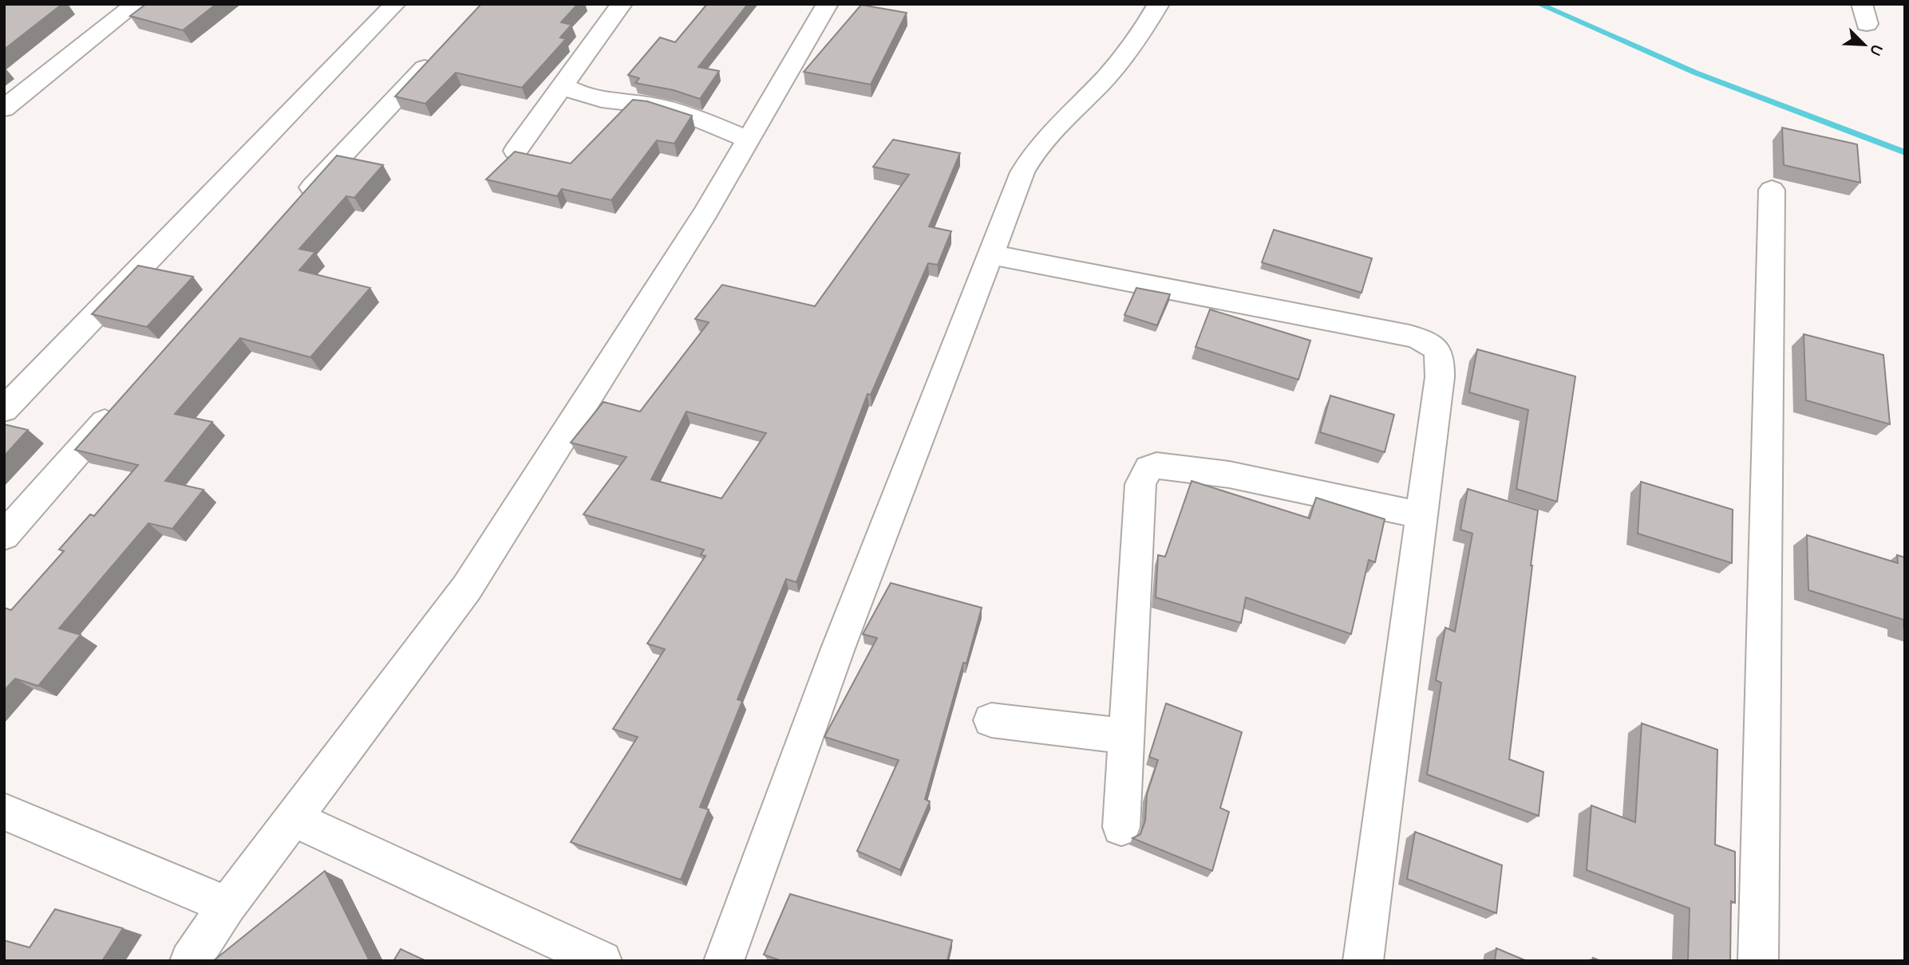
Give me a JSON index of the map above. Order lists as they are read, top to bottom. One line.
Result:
{"north":"bottom right"}
